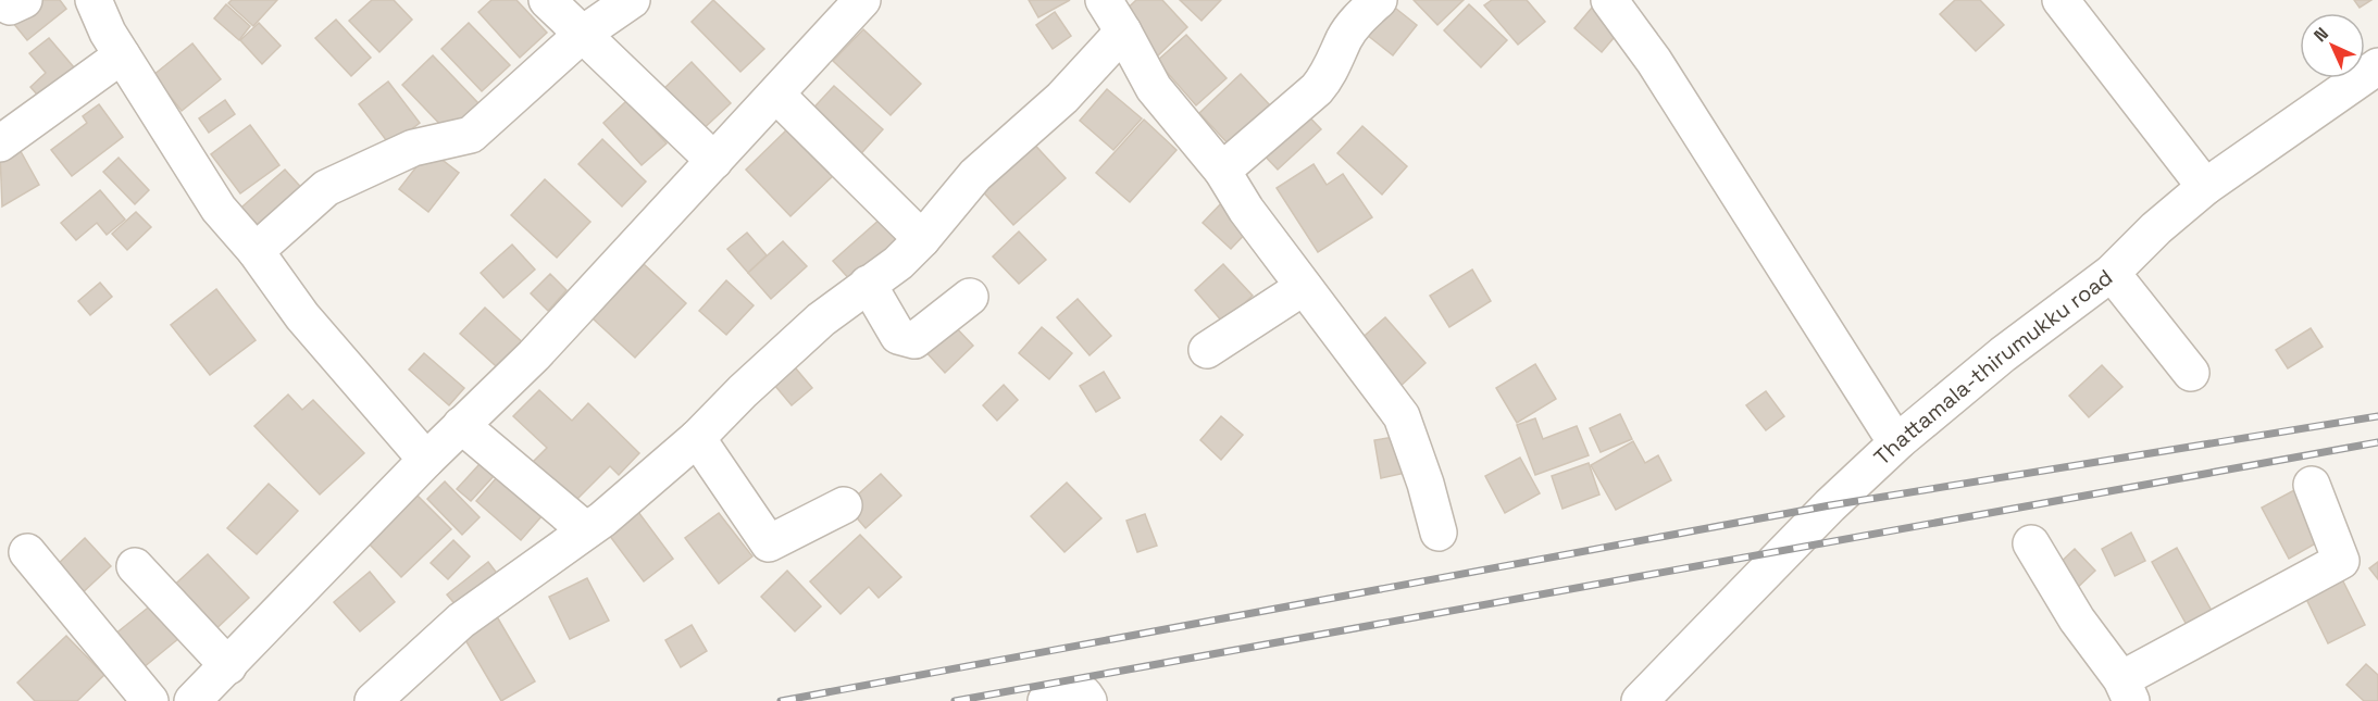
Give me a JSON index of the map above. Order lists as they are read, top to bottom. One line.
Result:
{"streets":{"street":["Thattamala-thirumukku road"]},"north":"top left"}
